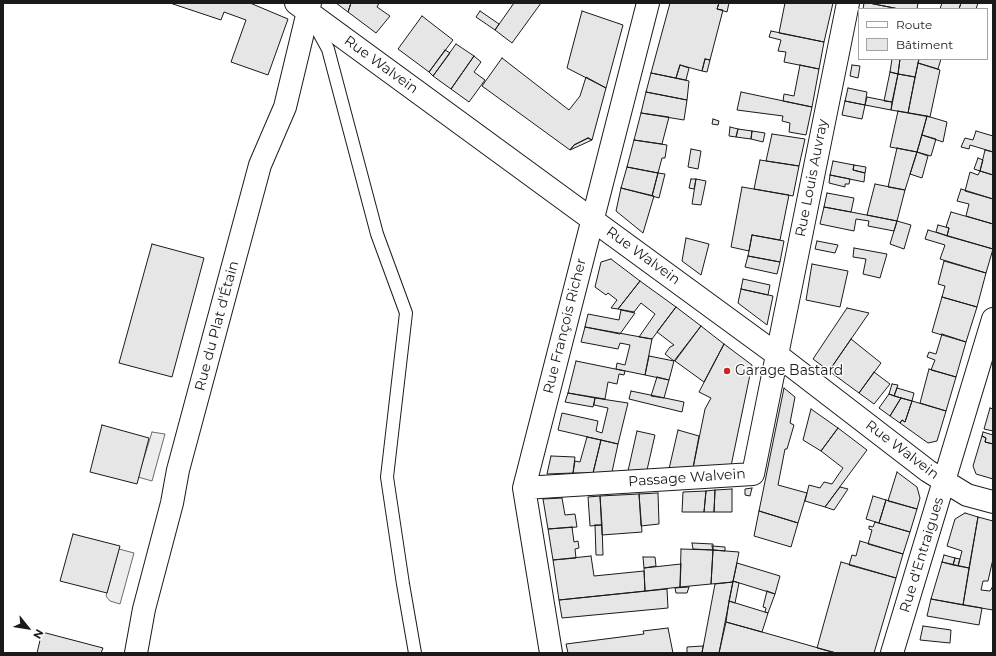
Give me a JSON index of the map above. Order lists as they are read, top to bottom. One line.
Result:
{"streets":{"street":["Rue Walvein","Rue Louis Auvray","Rue du Plat d'Étain","Rue François Richer","Passage Walvein","Rue d'Entraigues"]},"crossings":[["Rue Walvein","Rue Louis Auvray"],["Rue Walvein","Rue du Plat d'Étain"],["Rue Walvein","Rue François Richer"],["Rue Walvein","Passage Walvein"],["Rue Walvein","Rue d'Entraigues"],["Rue Louis Auvray","Passage Walvein"],["Rue François Richer","Passage Walvein"]],"places":["Garage Bastard"],"legend":["Route","Bâtiment"],"north":"bottom right"}
